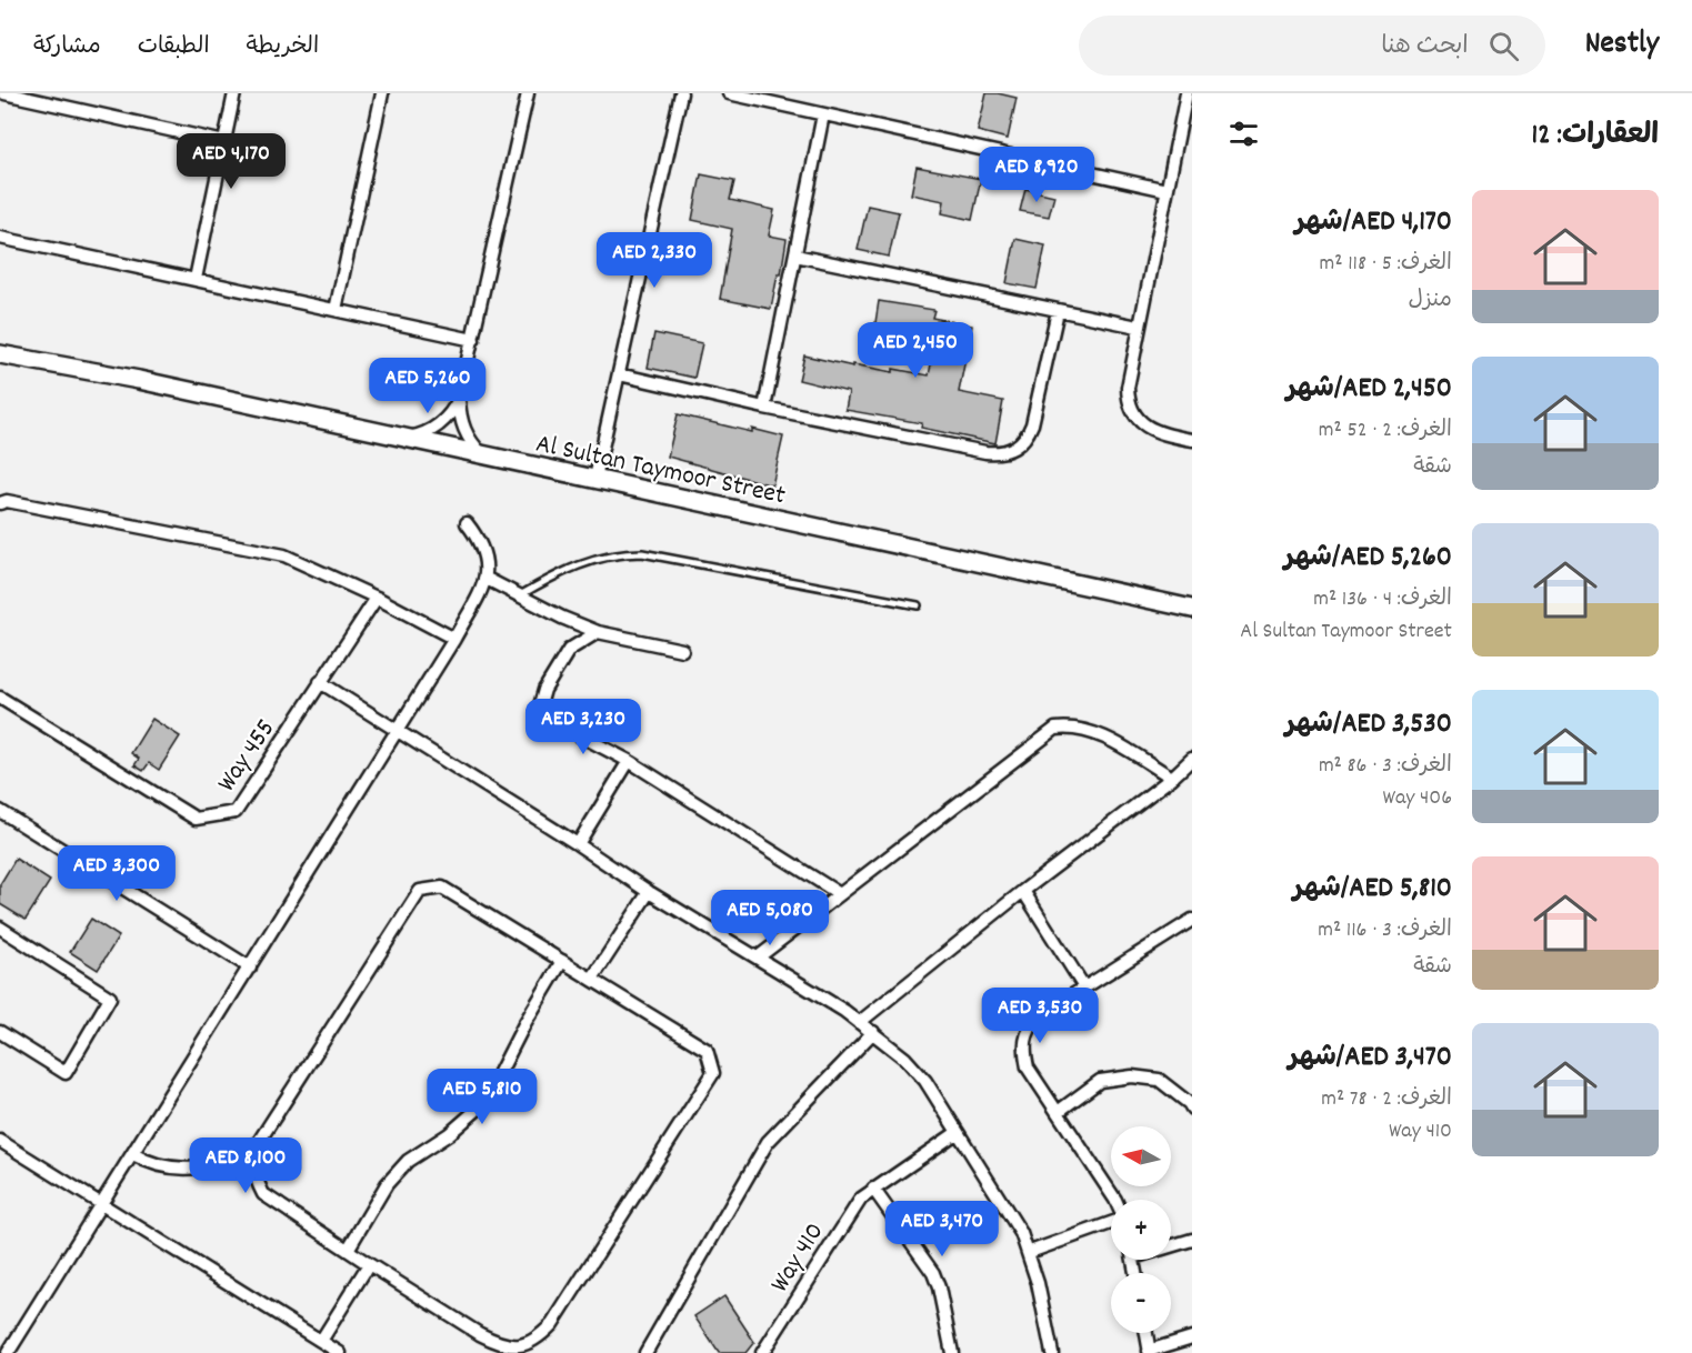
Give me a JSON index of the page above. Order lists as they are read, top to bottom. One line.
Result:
{"streets":{"main road":["Al Sultan Taymoor Street"],"street":["Way 455","Way 410"]},"north":"left","page":{"header":"Nestly","search":"ابحث هنا","nav":["الخريطة","الطبقات","مشاركة"],"heading":"العقارات: 12","price":["AED 4,170","AED 8,920","AED 2,330","AED 2,450","AED 5,260","AED 3,230","AED 3,300","AED 5,080","AED 3,530","AED 5,810","AED 8,100","AED 3,470"],"list":[{"name":"AED 4,170/شهر","note":"الغرف: 5 · 118 m² · منزل"},{"name":"AED 2,450/شهر","note":"الغرف: 2 · 52 m² · شقة"},{"name":"AED 5,260/شهر","note":"الغرف: 4 · 136 m² · Al Sultan Taymoor Street"},{"name":"AED 3,530/شهر","note":"الغرف: 3 · 86 m² · Way 406"},{"name":"AED 5,810/شهر","note":"الغرف: 3 · 116 m² · شقة"},{"name":"AED 3,470/شهر","note":"الغرف: 2 · 78 m² · Way 410"}],"map_buttons":["+","−"]}}
